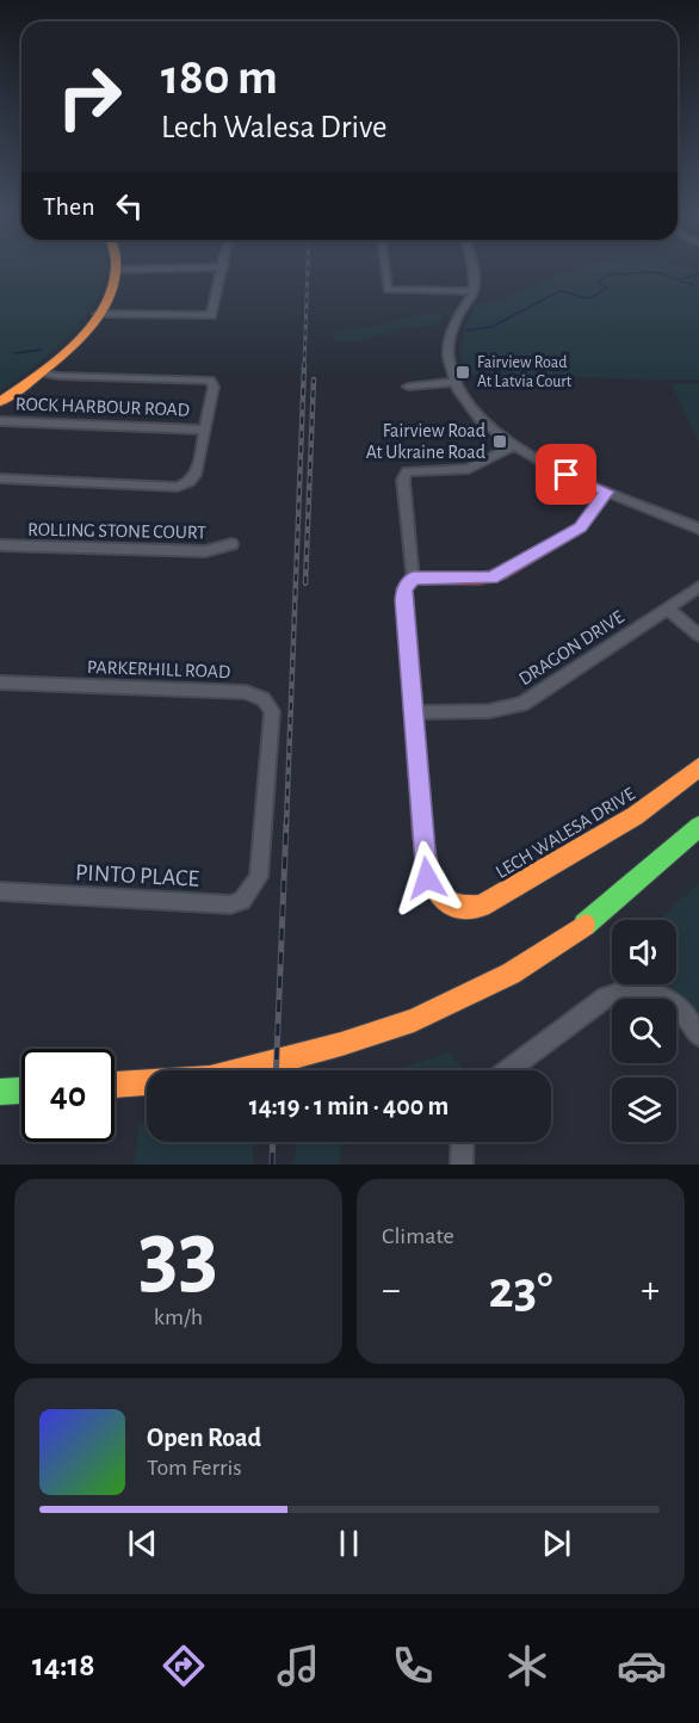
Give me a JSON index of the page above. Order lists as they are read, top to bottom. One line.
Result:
{"streets":{"street":["ROCK HARBOUR ROAD","ROLLING STONE COURT","DRAGON DRIVE","PARKERHILL ROAD","LECH WALESA DRIVE","PINTO PLACE"]},"crossings":[["DRAGON DRIVE","LECH WALESA DRIVE"],["PARKERHILL ROAD","PINTO PLACE"]],"places":{"transit":["Fairview Road At Latvia Court","Fairview Road At Ukraine Road"]},"page":{"turn":["180 m","Lech Walesa Drive"],"then":"Then","limit":"40","trip":"14:19 · 1 min · 400 m","tile":[["33","km/h"],"Climate"],"heat":["−","23°","+"],"song":["Open Road","Tom Ferris"],"tabs":"14:18"}}
